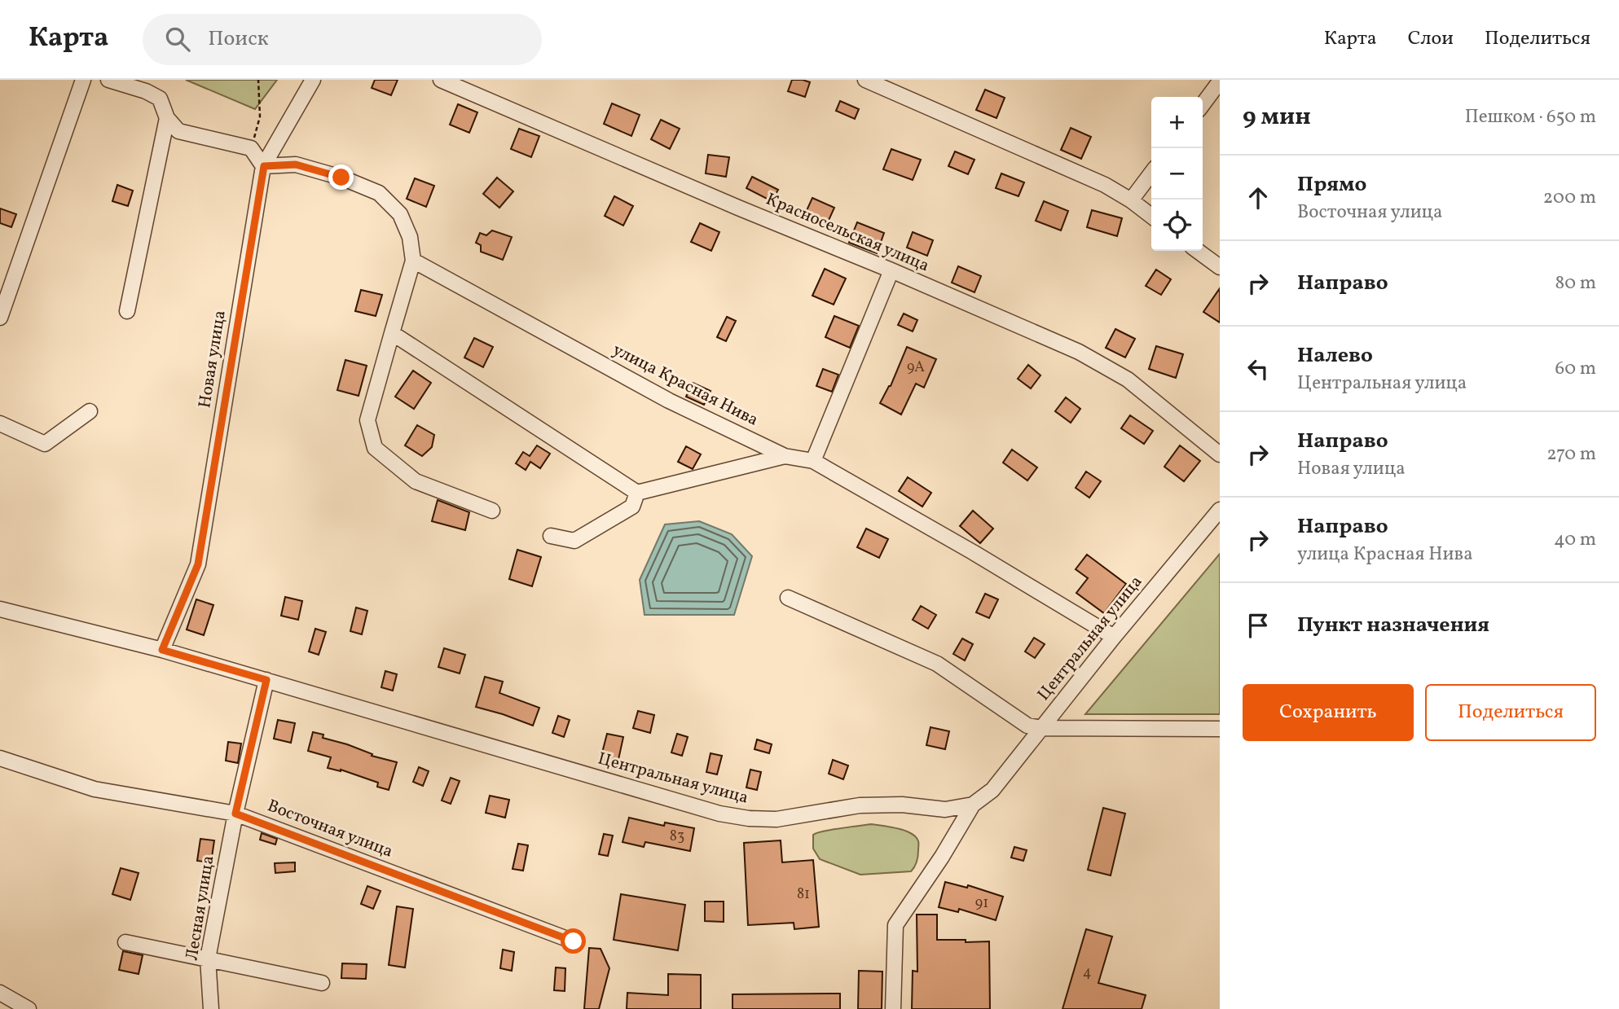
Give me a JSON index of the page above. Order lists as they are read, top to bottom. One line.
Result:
{"streets":{"street":["Красносельская улица","Новая улица","улица Красная Нива","Центральная улица","Восточная улица","Лесная улица"]},"crossings":[["Новая улица","Центральная улица"],["улица Красная Нива","Центральная улица"],["Центральная улица","Лесная улица"],["Восточная улица","Лесная улица"]],"house_numbers":["9А","83","81","91","4"],"page":{"header":"Карта","search":"Поиск","nav":["Карта","Слои","Поделиться"],"heading":["9 мин","Пешком · 650 m"],"map_buttons":["+","−"],"list":[["Прямо","Восточная улица","200 m"],["Направо","80 m"],["Налево","Центральная улица","60 m"],["Направо","Новая улица","270 m"],["Направо","улица Красная Нива","40 m"],"Пункт назначения"],"buttons":["Сохранить","Поделиться"]}}
